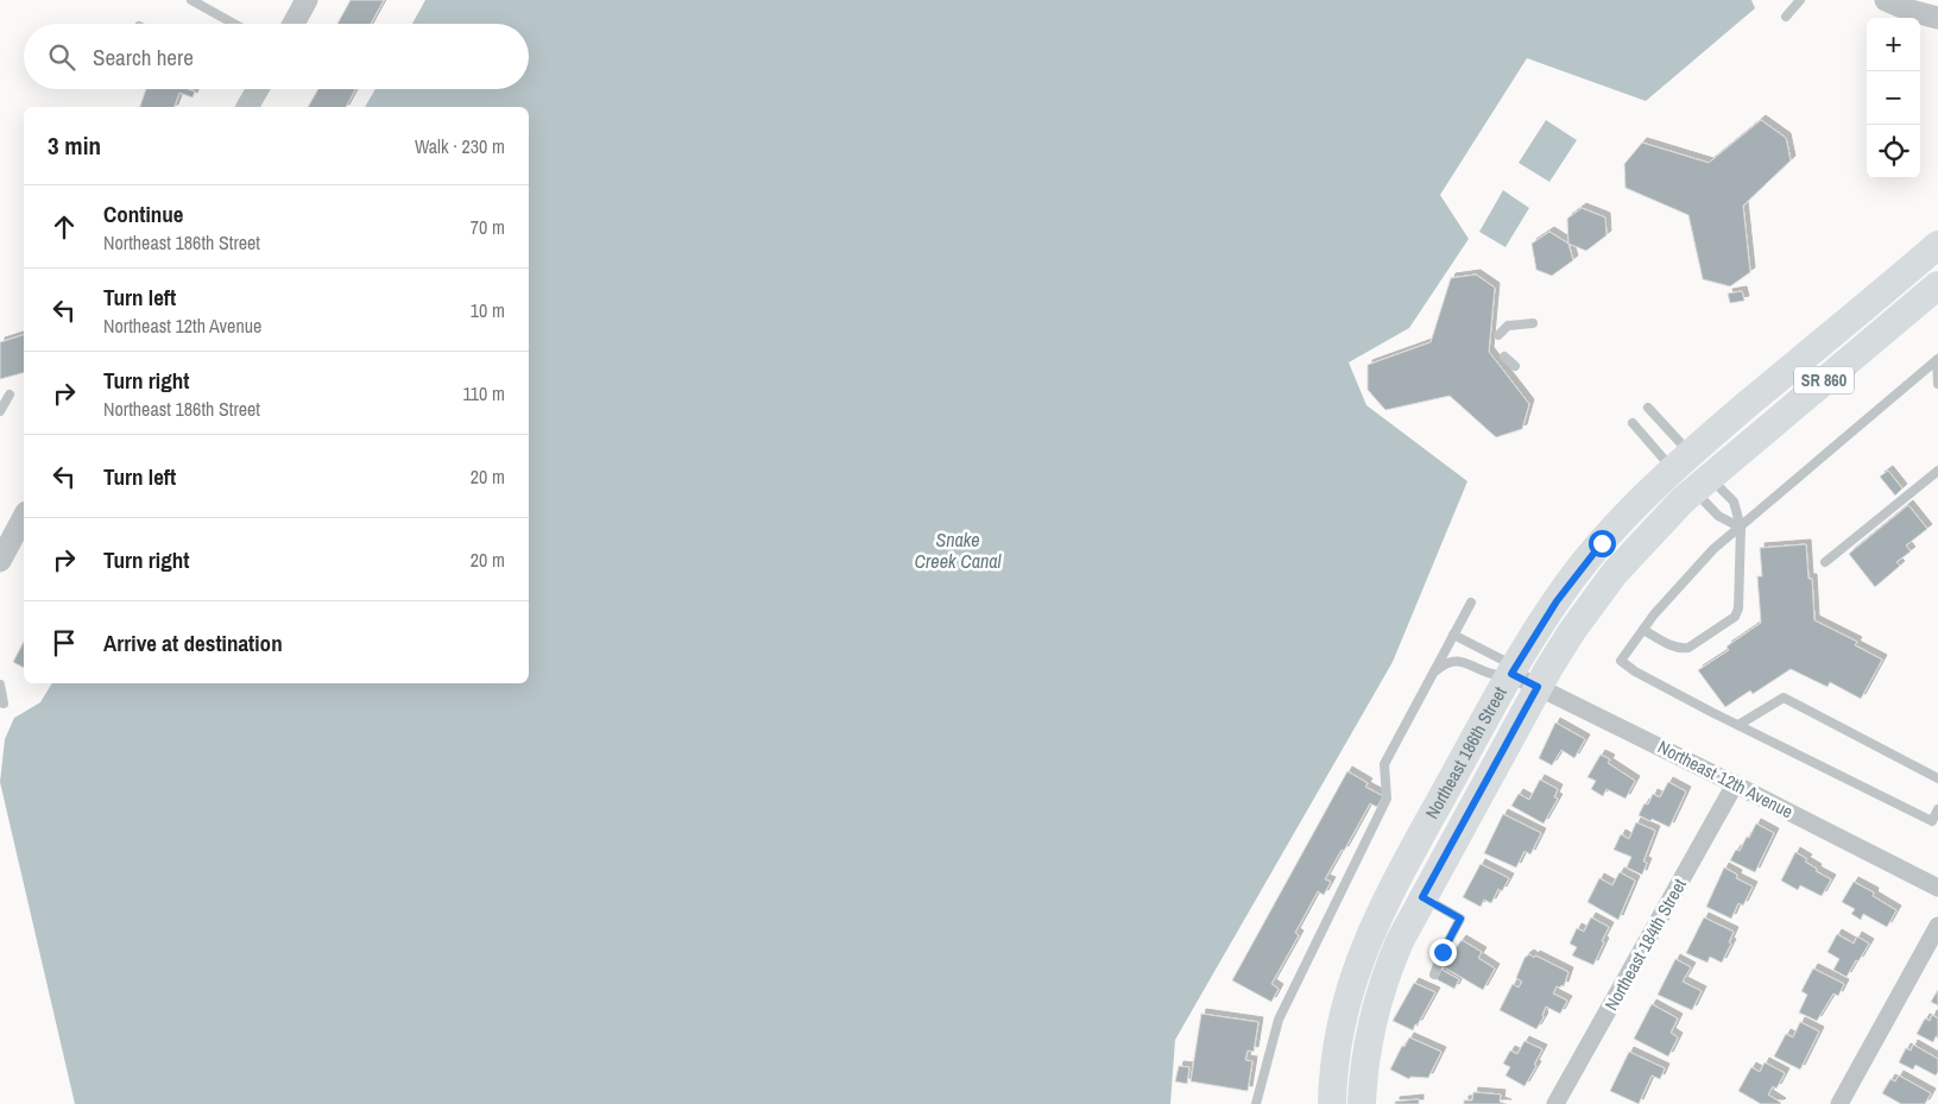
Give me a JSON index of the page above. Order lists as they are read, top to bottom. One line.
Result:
{"streets":{"main road":["SR 860","Northeast 186th Street"],"street":["Northeast 12th Avenue","Northeast 184th Street"]},"crossings":[["Northeast 186th Street","Northeast 12th Avenue"],["Northeast 12th Avenue","Northeast 184th Street"]],"water":["Snake Creek Canal"],"page":{"map_buttons":["+","−"],"search":"Search here","heading":["3 min","Walk · 230 m"],"list":[["Continue","Northeast 186th Street","70 m"],["Turn left","Northeast 12th Avenue","10 m"],["Turn right","Northeast 186th Street","110 m"],["Turn left","20 m"],["Turn right","20 m"],"Arrive at destination"]}}
